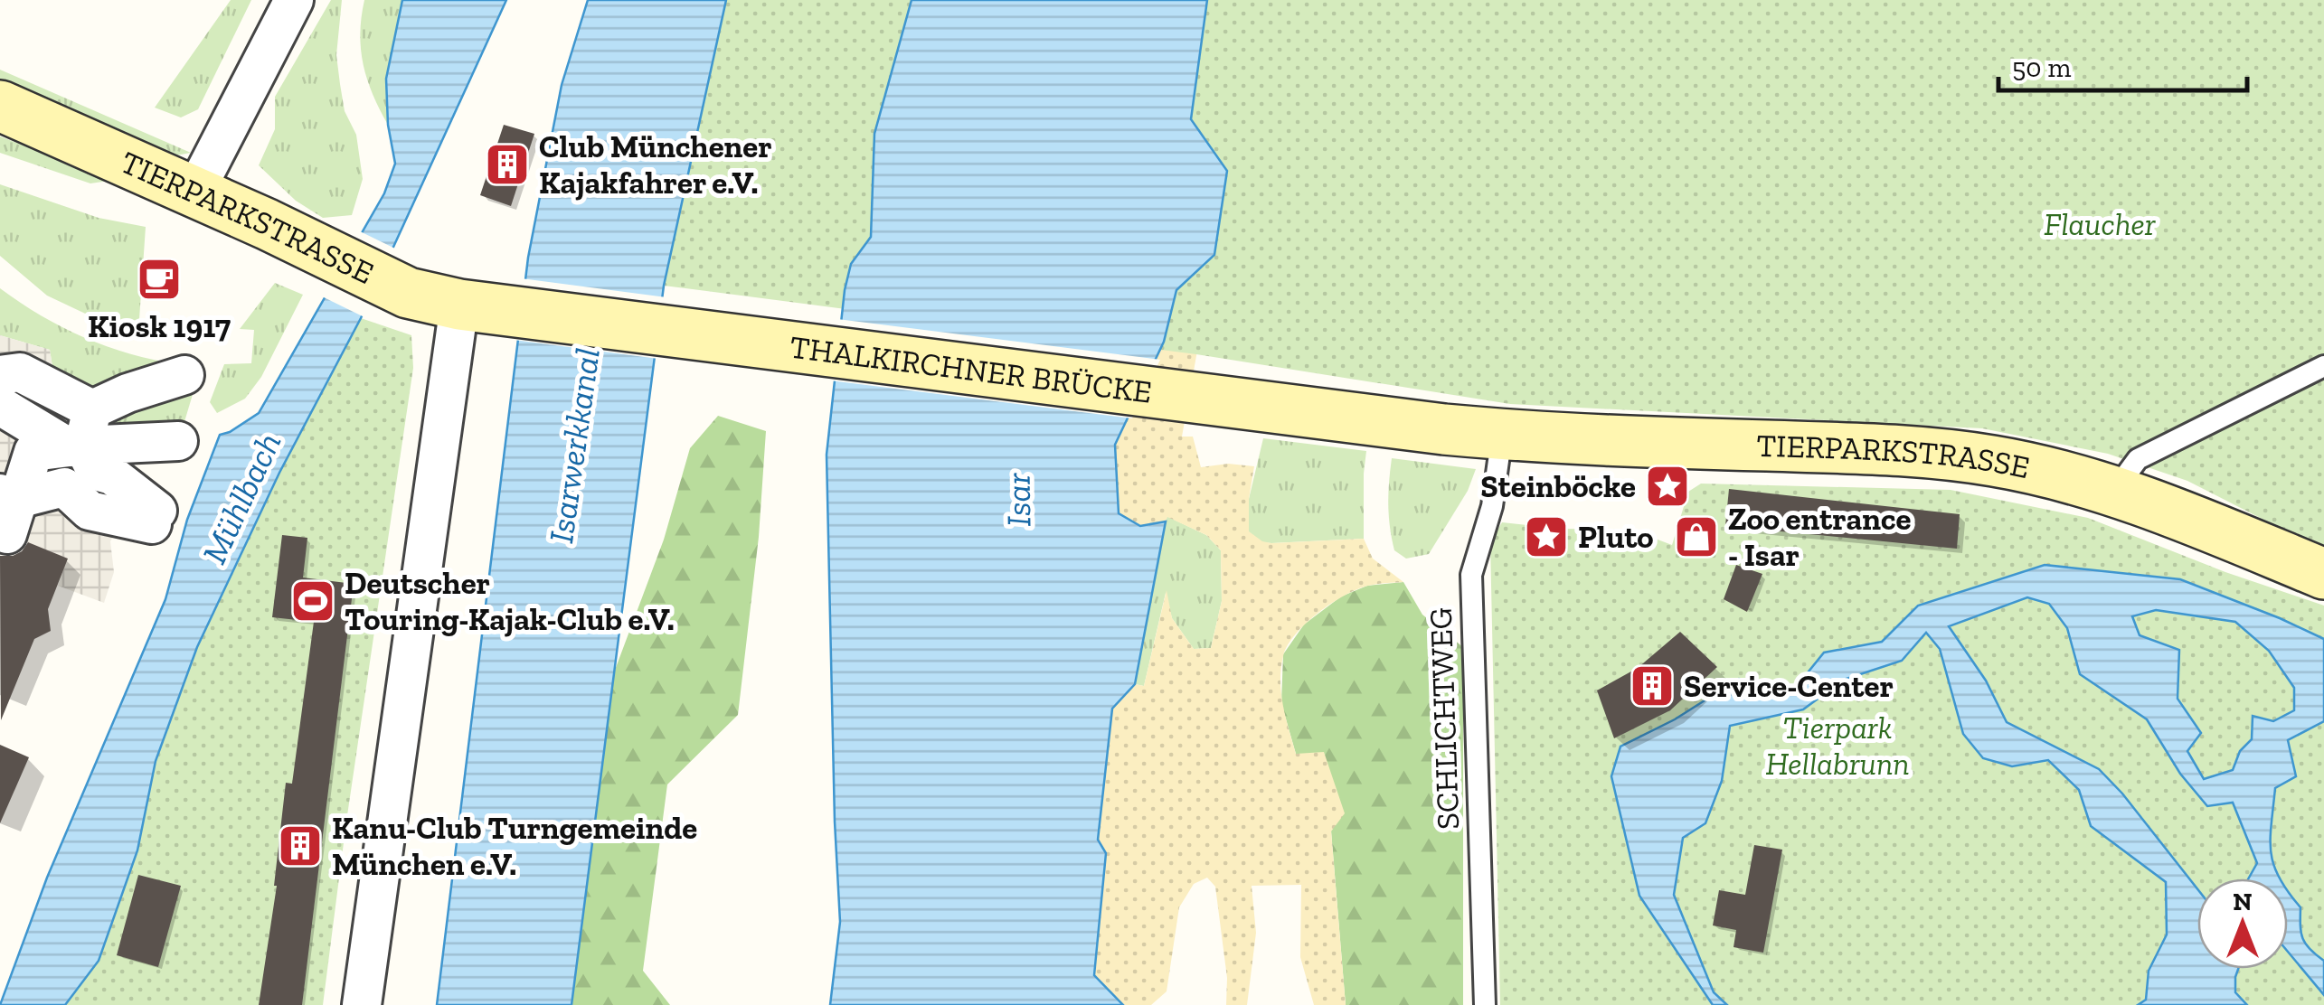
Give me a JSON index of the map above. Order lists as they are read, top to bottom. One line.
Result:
{"streets":{"street":["TIERPARKSTRASSE","THALKIRCHNER BRÜCKE"],"lane":["SCHLICHTWEG"]},"crossings":[["TIERPARKSTRASSE","THALKIRCHNER BRÜCKE"],["TIERPARKSTRASSE","SCHLICHTWEG"]],"water":["Isarwerkkanal","Mühlbach","Isar"],"parks":["Flaucher","Tierpark Hellabrunn"],"places":{"building":["Club Münchener Kajakfahrer e.V.","Service-Center","Kanu-Club Turngemeinde München e.V."],"cafe":["Kiosk 1917"],"place":["Steinböcke","Pluto"],"shop":["Zoo entrance - Isar"],"sports":["Deutscher Touring-Kajak-Club e.V."]},"scale_bar":"50 m","north":"top"}
